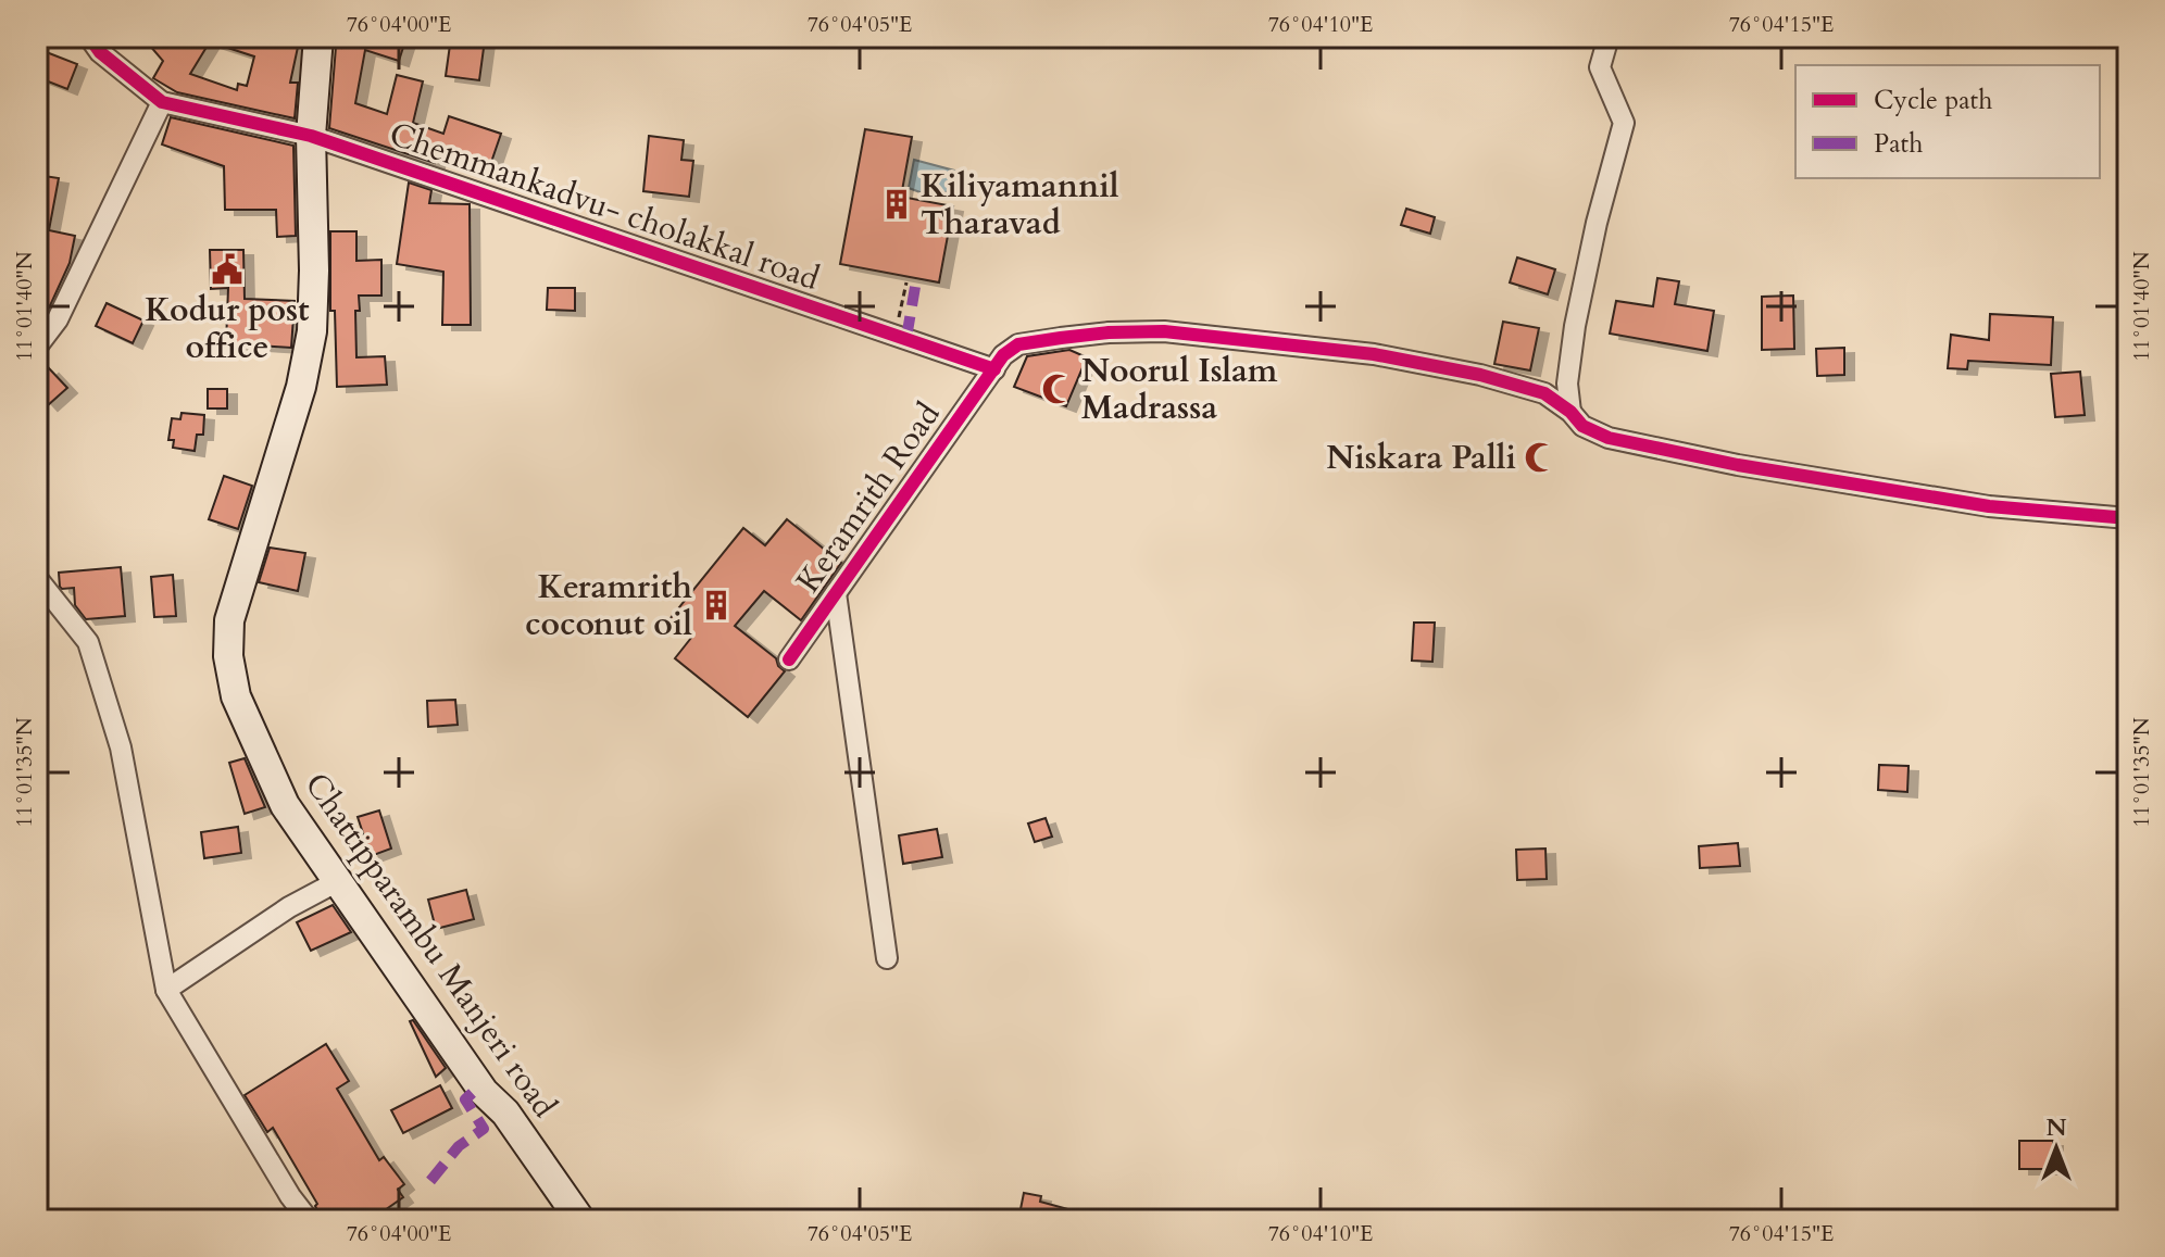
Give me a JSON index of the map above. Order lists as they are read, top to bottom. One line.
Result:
{"streets":{"main road":["Chattipparambu Manjeri road"],"street":["Chemmankadvu- cholakkal road","Keramrith Road"]},"crossings":[["Chemmankadvu- cholakkal road","Keramrith Road"],["Chemmankadvu- cholakkal road","Chattipparambu Manjeri road"]],"places":{"building":["Kiliyamannil Tharavad","Keramrith coconut oil"],"public building":["Kodur post office"],"mosque":["Noorul Islam Madrassa","Niskara Palli"]},"legend":["Cycle path","Path"],"north":"top","coordinates":["76°04'00\"E","76°04'05\"E","76°04'10\"E","76°04'15\"E","11°01'40\"N","11°01'35\"N"]}
